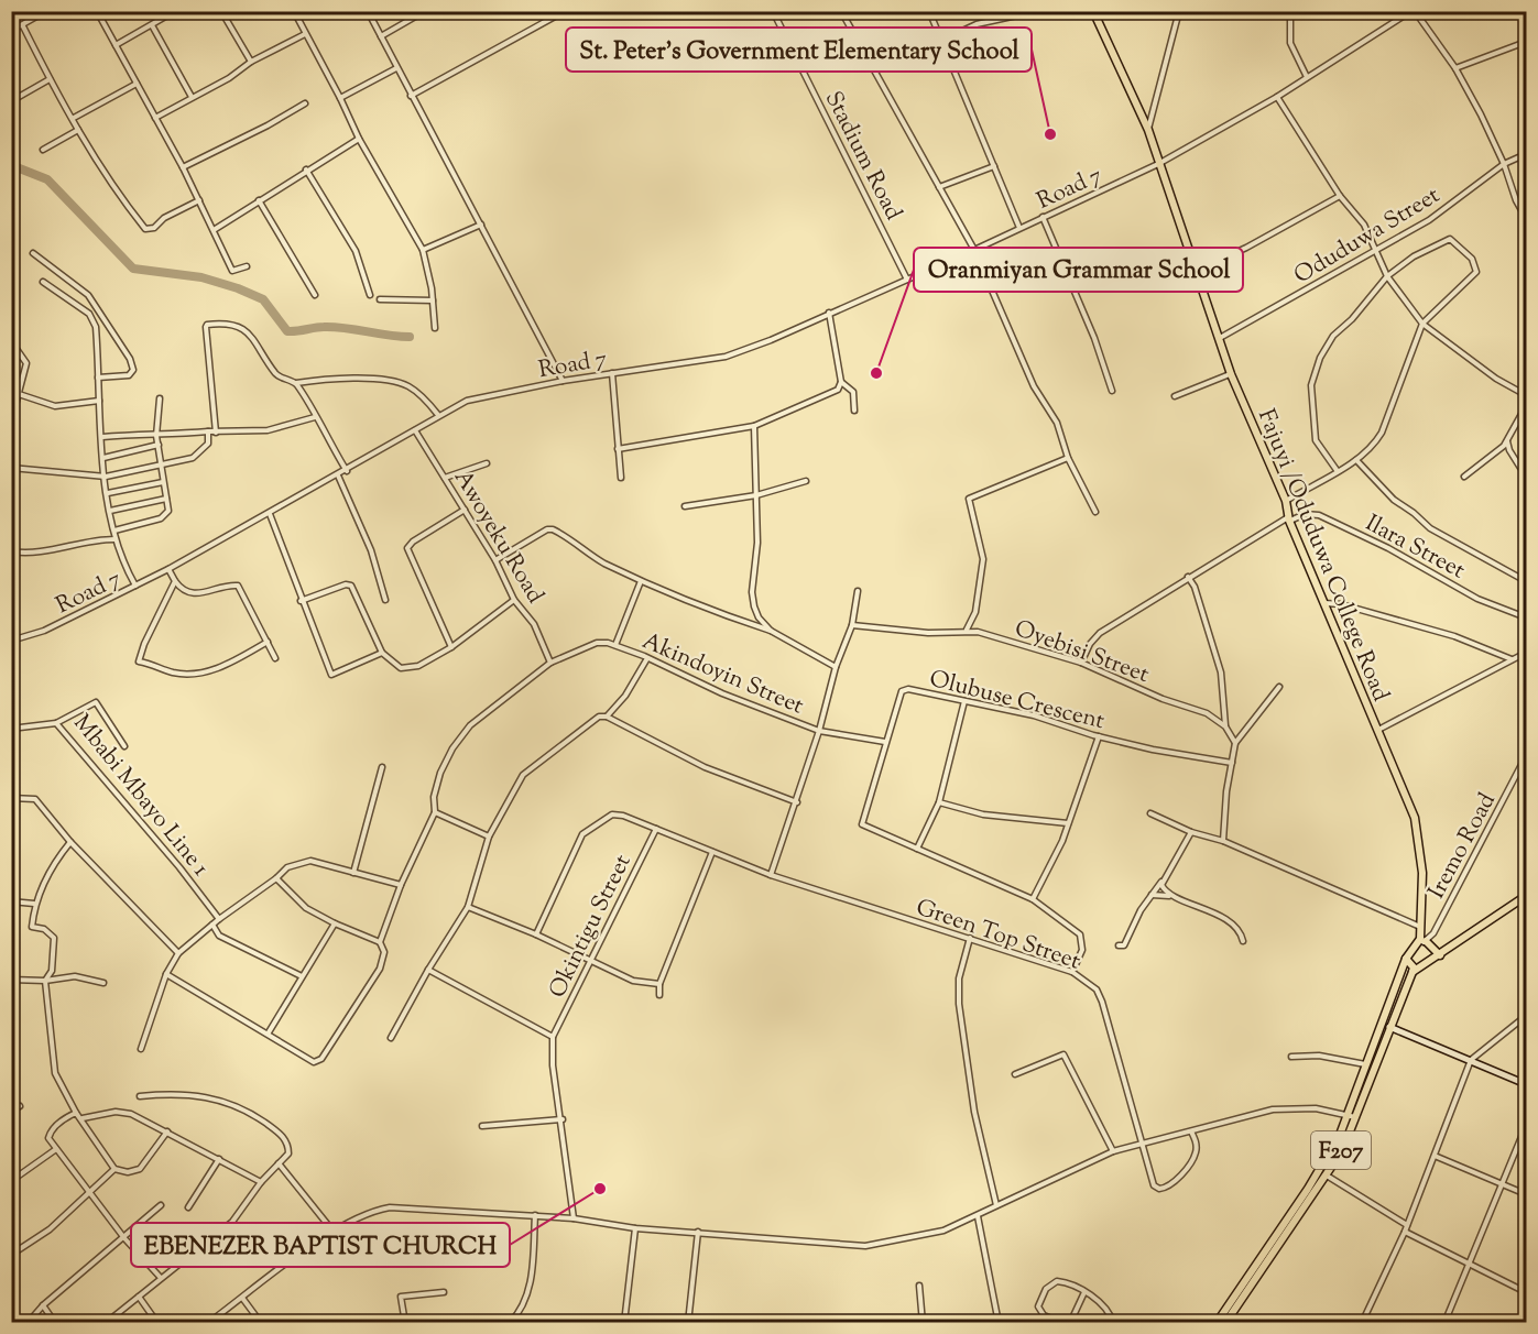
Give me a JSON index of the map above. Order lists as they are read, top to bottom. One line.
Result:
{"streets":{"main road":["Fajuyi /Oduduwa College Road","F207"],"street":["Stadium Road","Road 7","Oduduwa Street","Awoyeku Road","Ilara Street","Oyebisi Street","Akindoyin Street","Olubuse Crescent","Mbabi Mbayo Line 1","Iremo Road","Okintigu Street","Green Top Street"]},"crossings":[["Stadium Road","Road 7"],["Road 7","Awoyeku Road"],["Road 7","Fajuyi /Oduduwa College Road"],["Oduduwa Street","Fajuyi /Oduduwa College Road"],["Awoyeku Road","Akindoyin Street"],["Ilara Street","Fajuyi /Oduduwa College Road"],["Fajuyi /Oduduwa College Road","Iremo Road"],["Akindoyin Street","Olubuse Crescent"],["Olubuse Crescent","Green Top Street"],["Okintigu Street","Green Top Street"]],"places":["St. Peter's Government Elementary School","Oranmiyan Grammar School","EBENEZER BAPTIST CHURCH"]}
